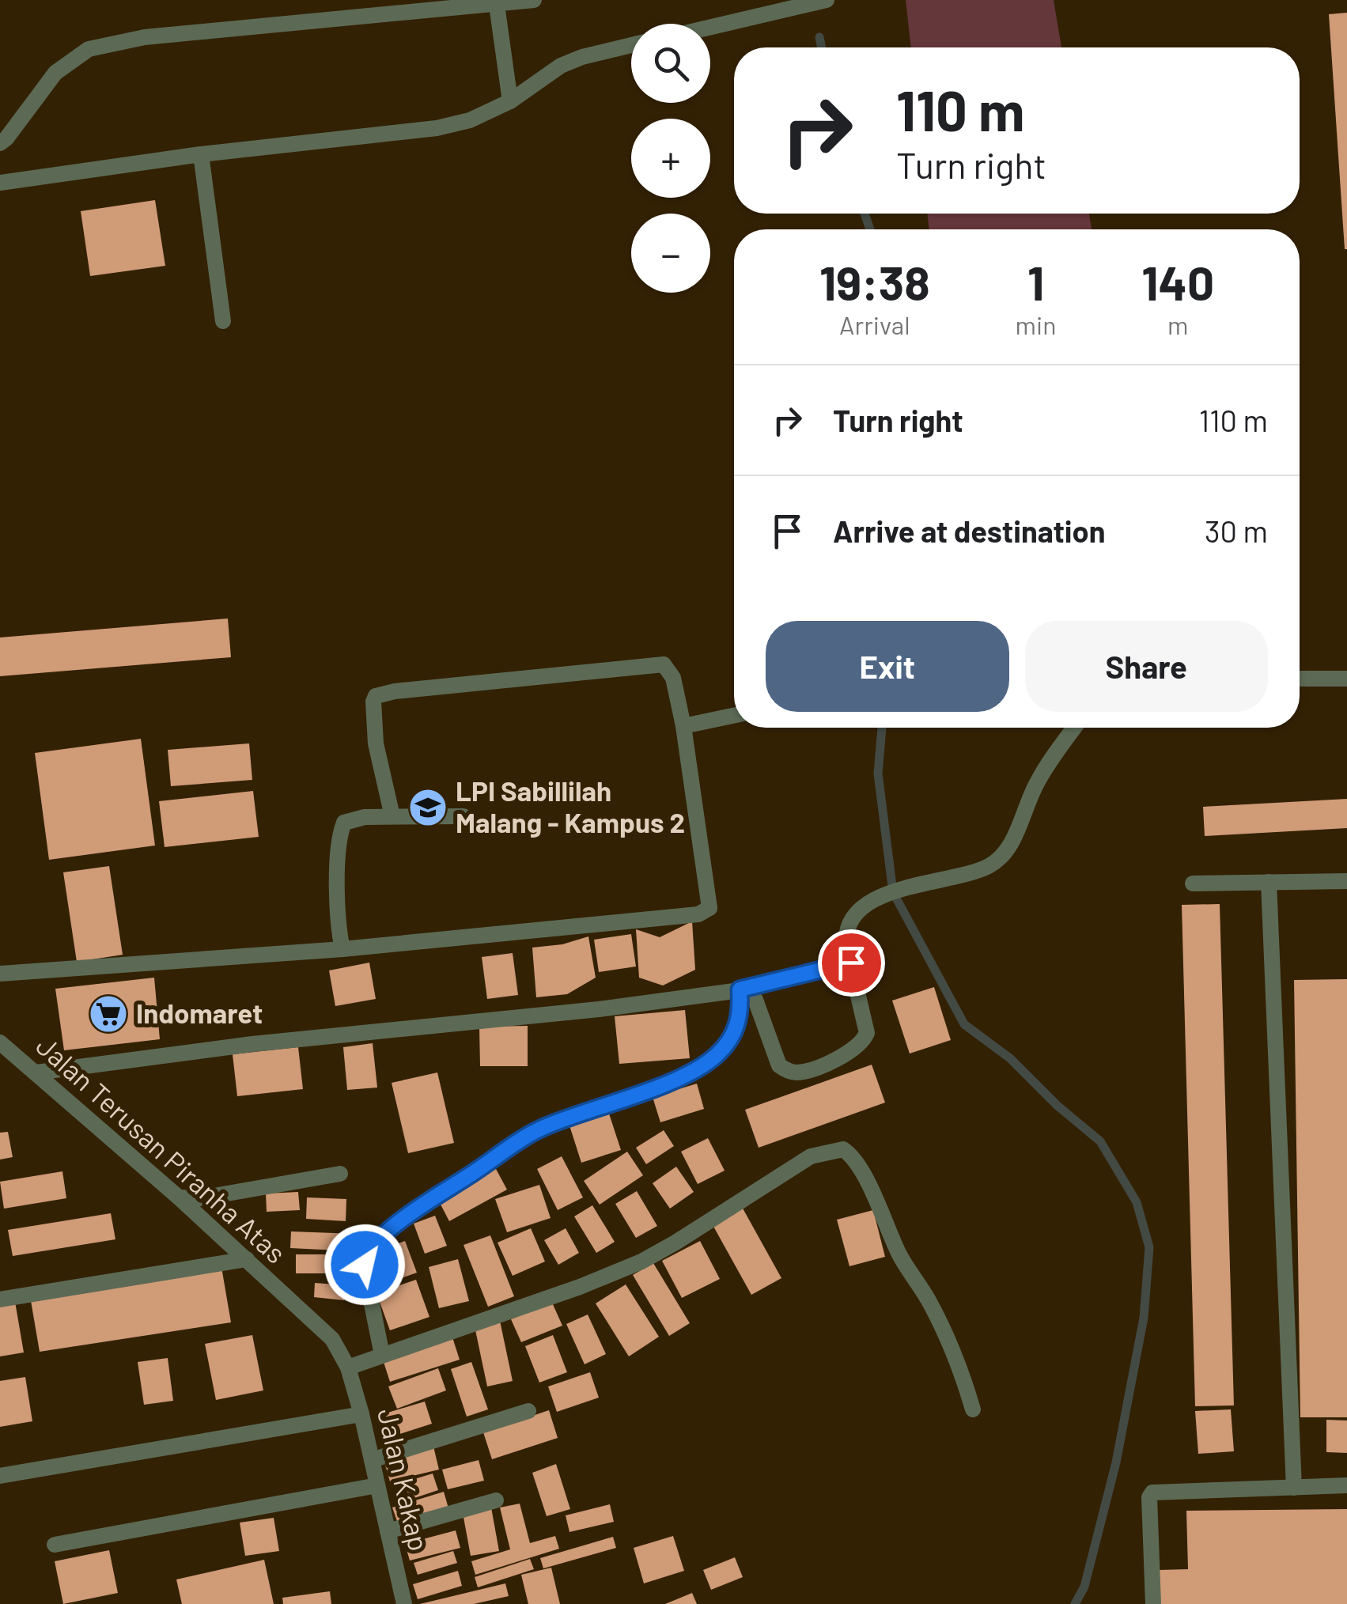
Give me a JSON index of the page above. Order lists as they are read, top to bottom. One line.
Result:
{"streets":{"street":["Jalan Terusan Piranha Atas","Jalan Kakap"]},"crossings":[["Jalan Terusan Piranha Atas","Jalan Kakap"]],"places":{"school or university":["LPI Sabillilah Malang - Kampus 2"],"supermarket":["Indomaret"]},"page":{"map_buttons":["+","−"],"turn":["110 m","Turn right"],"eta":["19:38","Arrival","1","min","140","m"],"list":[{"name":"Turn right","value":"110 m"},{"name":"Arrive at destination","value":"30 m"}],"buttons":["Exit","Share"]}}
